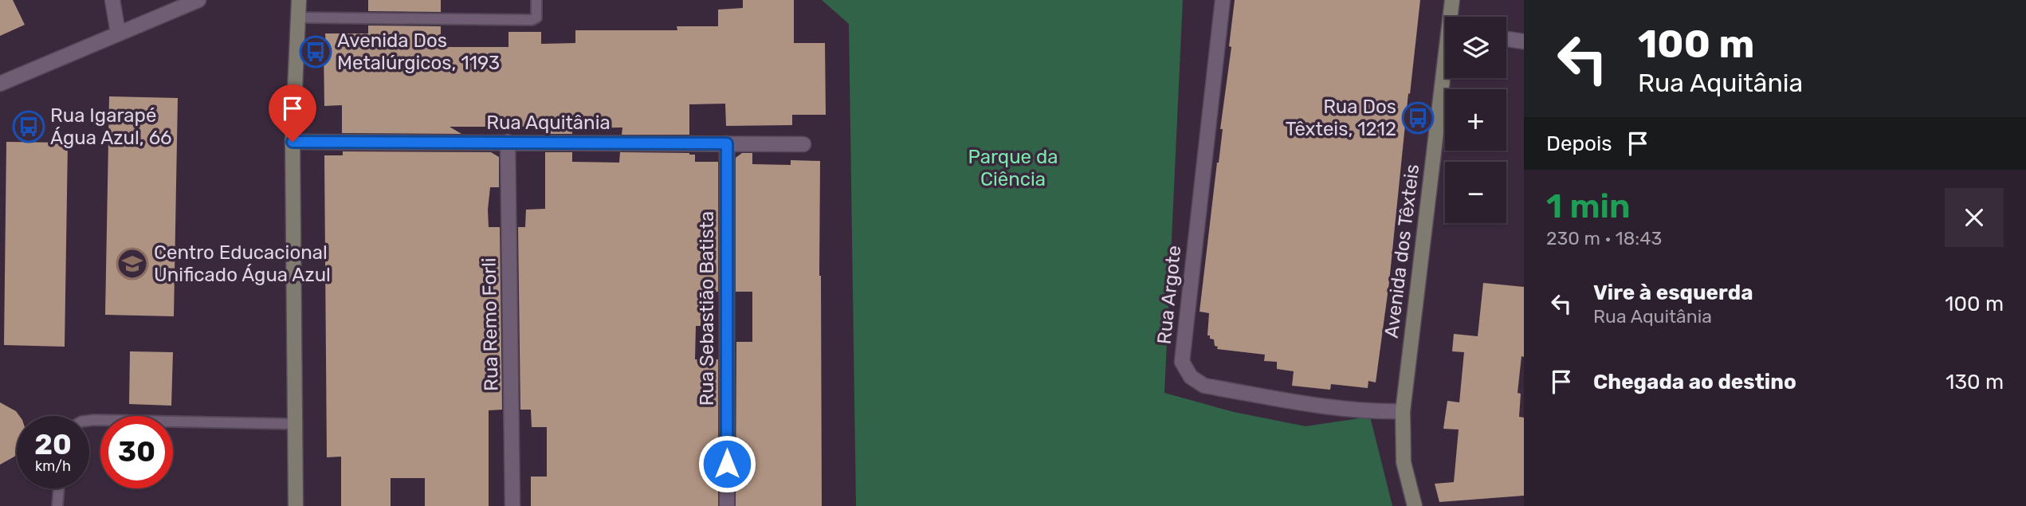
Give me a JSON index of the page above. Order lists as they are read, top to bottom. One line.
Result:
{"streets":{"main road":["Avenida dos Têxteis"],"street":["Rua Aquitânia","Rua Argote","Rua Sebastião Batista","Rua Remo Forli"]},"crossings":[["Rua Aquitânia","Rua Sebastião Batista"],["Rua Aquitânia","Rua Remo Forli"],["Avenida dos Têxteis","Rua Argote"]],"parks":["Parque da Ciência"],"places":{"bus stop":["Avenida Dos Metalúrgicos, 1193","Rua Dos Têxteis, 1212","Rua Igarapé Água Azul, 66"],"school or university":["Centro Educacional Unificado Água Azul"]},"page":{"turn":["100 m","Rua Aquitânia"],"map_buttons":["+","−"],"then":"Depois","heading":["1 min","230 m · 18:43"],"list":[{"name":"Vire à esquerda","note":"Rua Aquitânia","value":"100 m"},{"name":"Chegada ao destino","value":"130 m"}],"speed":"20 km/h","limit":"30"}}
